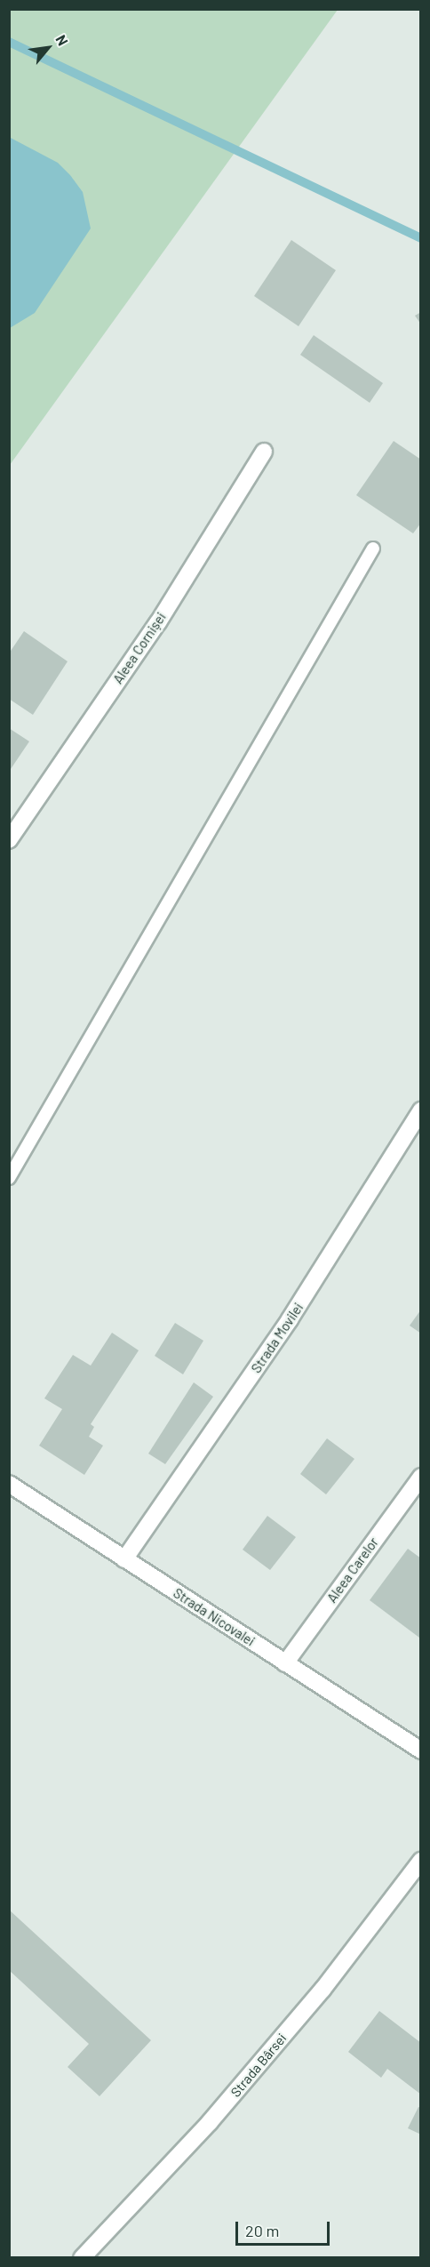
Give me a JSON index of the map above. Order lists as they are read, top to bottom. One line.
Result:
{"streets":{"street":["Aleea Cornișei","Strada Movilei","Aleea Carelor","Strada Nicovalei","Strada Bârsei"]},"crossings":[["Strada Movilei","Strada Nicovalei"],["Aleea Carelor","Strada Nicovalei"]],"scale_bar":"20 m","north":"top right"}
